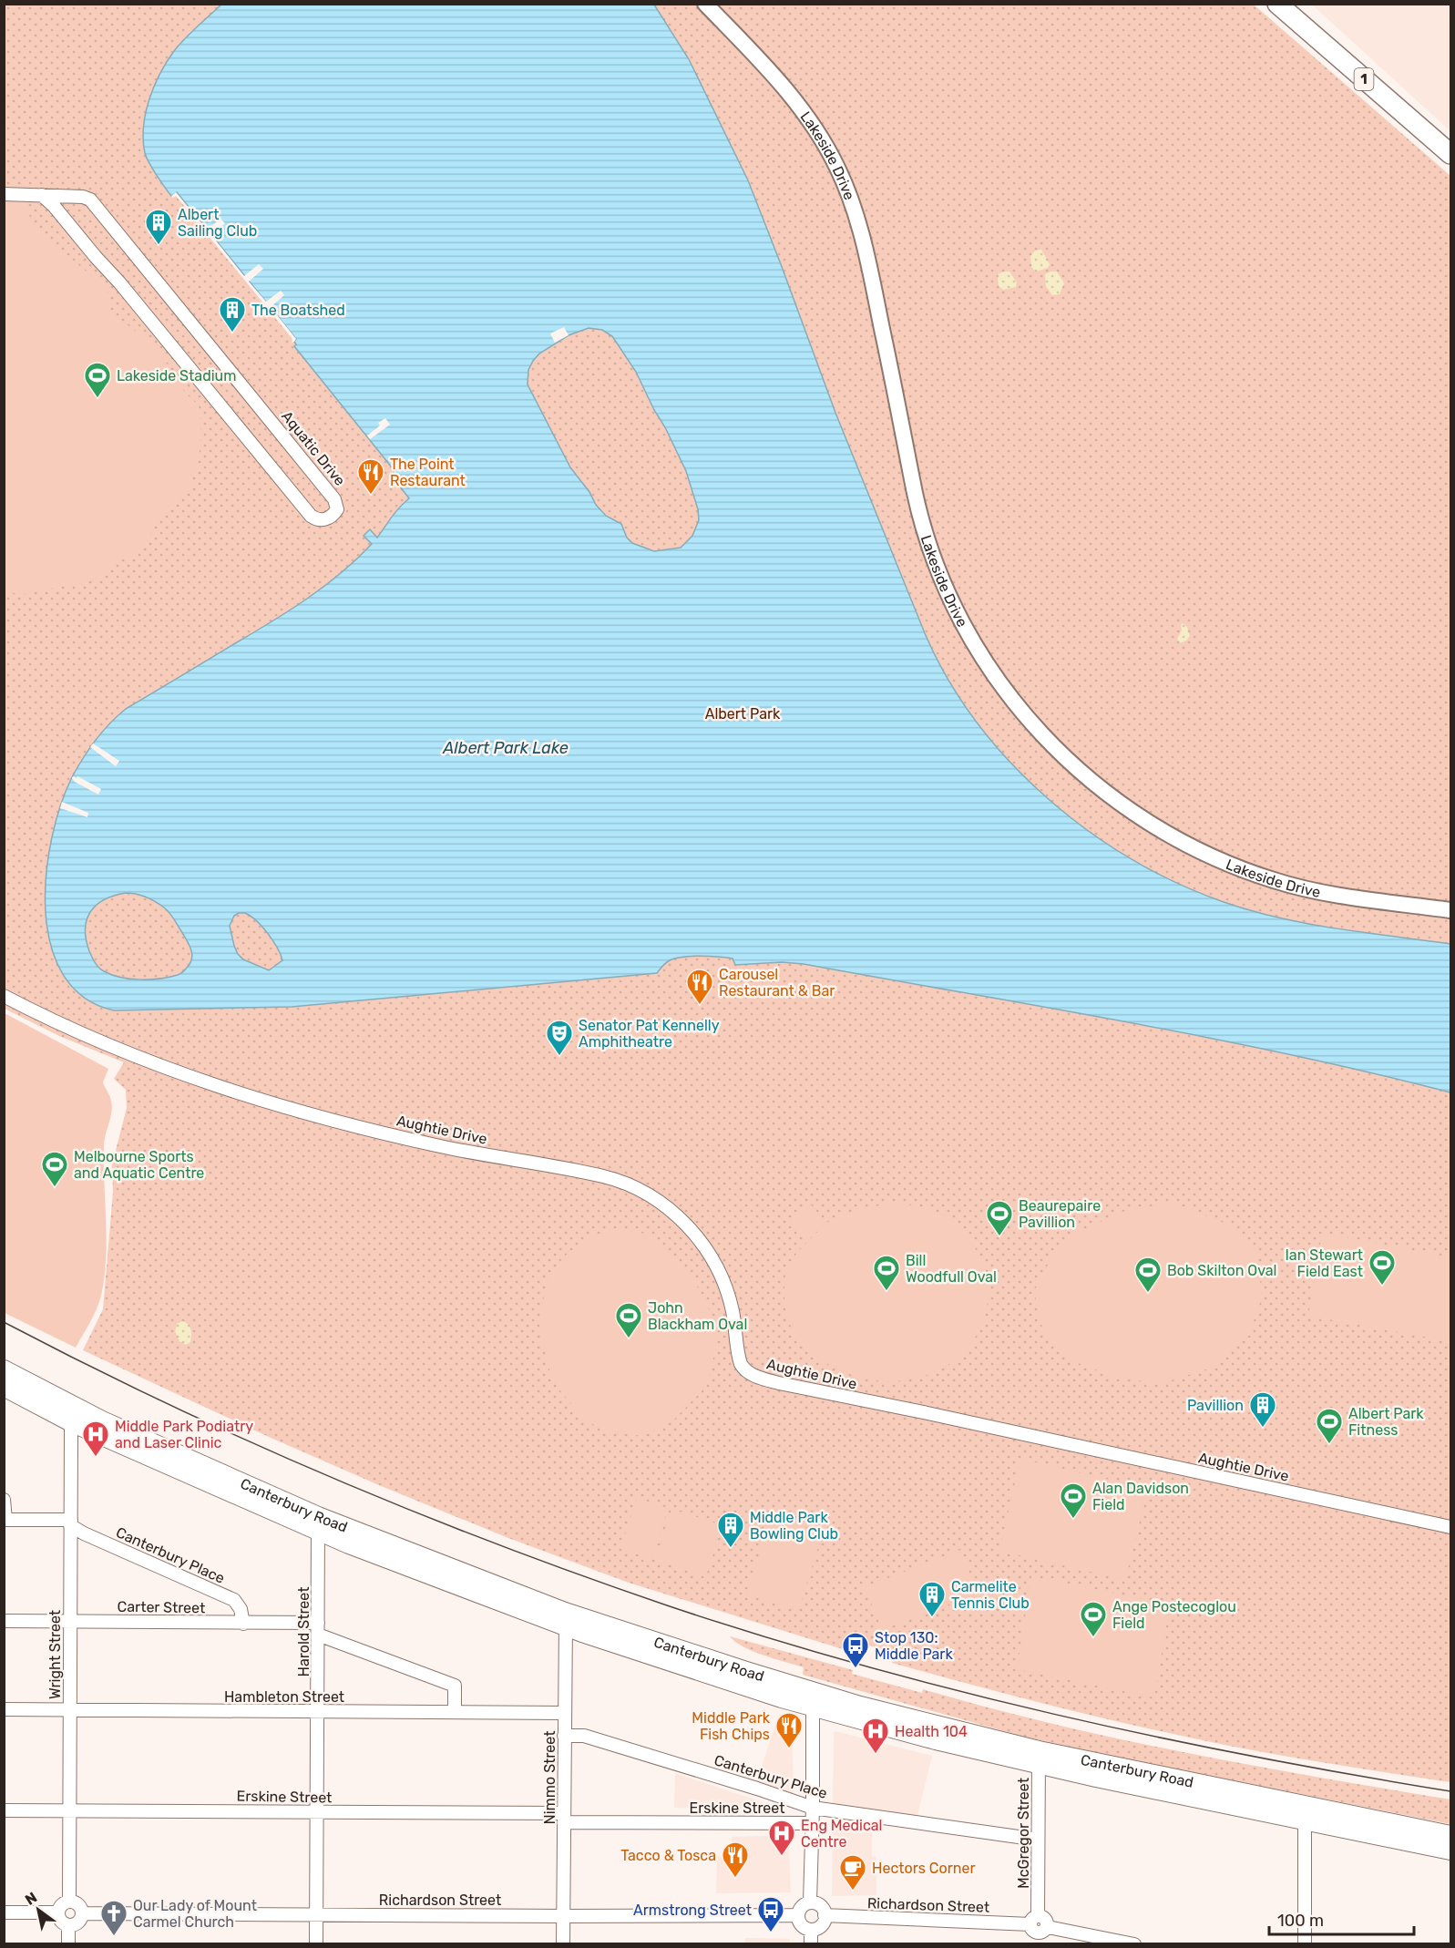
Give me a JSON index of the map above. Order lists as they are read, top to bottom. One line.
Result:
{"streets":{"highway":["1"],"main road":["Canterbury Road"],"street":["Lakeside Drive","Aquatic Drive","Aughtie Drive","Canterbury Place","Carter Street","Harold Street","Wright Street","Hambleton Street","Nimmo Street","Erskine Street","McGregor Street","Richardson Street"]},"crossings":[["Canterbury Road","Harold Street"],["Canterbury Road","Wright Street"],["Canterbury Road","Nimmo Street"],["Canterbury Road","McGregor Street"],["Canterbury Place","Carter Street"],["Canterbury Place","Wright Street"],["Canterbury Place","Nimmo Street"],["Canterbury Place","McGregor Street"],["Carter Street","Harold Street"],["Carter Street","Wright Street"],["Harold Street","Hambleton Street"],["Harold Street","Erskine Street"],["Harold Street","Richardson Street"],["Wright Street","Hambleton Street"],["Wright Street","Erskine Street"],["Wright Street","Richardson Street"],["Hambleton Street","Nimmo Street"],["Nimmo Street","Erskine Street"],["Nimmo Street","Richardson Street"],["McGregor Street","Richardson Street"]],"water":["Albert Park Lake"],"parks":["Albert Park"],"places":{"building":["Albert Sailing Club","The Boatshed","Pavillion","Middle Park Bowling Club","Carmelite Tennis Club"],"sports":["Lakeside Stadium","Melbourne Sports and Aquatic Centre","Beaurepaire Pavillion","Ian Stewart Field East","Bill Woodfull Oval","Bob Skilton Oval","John Blackham Oval","Albert Park Fitness","Alan Davidson Field","Ange Postecoglou Field"],"restaurant":["The Point Restaurant","Carousel Restaurant & Bar","Middle Park Fish Chips","Tacco & Tosca"],"theatre":["Senator Pat Kennelly Amphitheatre"],"hospital":["Middle Park Podiatry and Laser Clinic","Health 104","Eng Medical Centre"],"bus stop":["Stop 130: Middle Park","Armstrong Street"],"cafe":["Hectors Corner"],"church":["Our Lady of Mount Carmel Church"]},"scale_bar":"100 m","north":"top left"}
